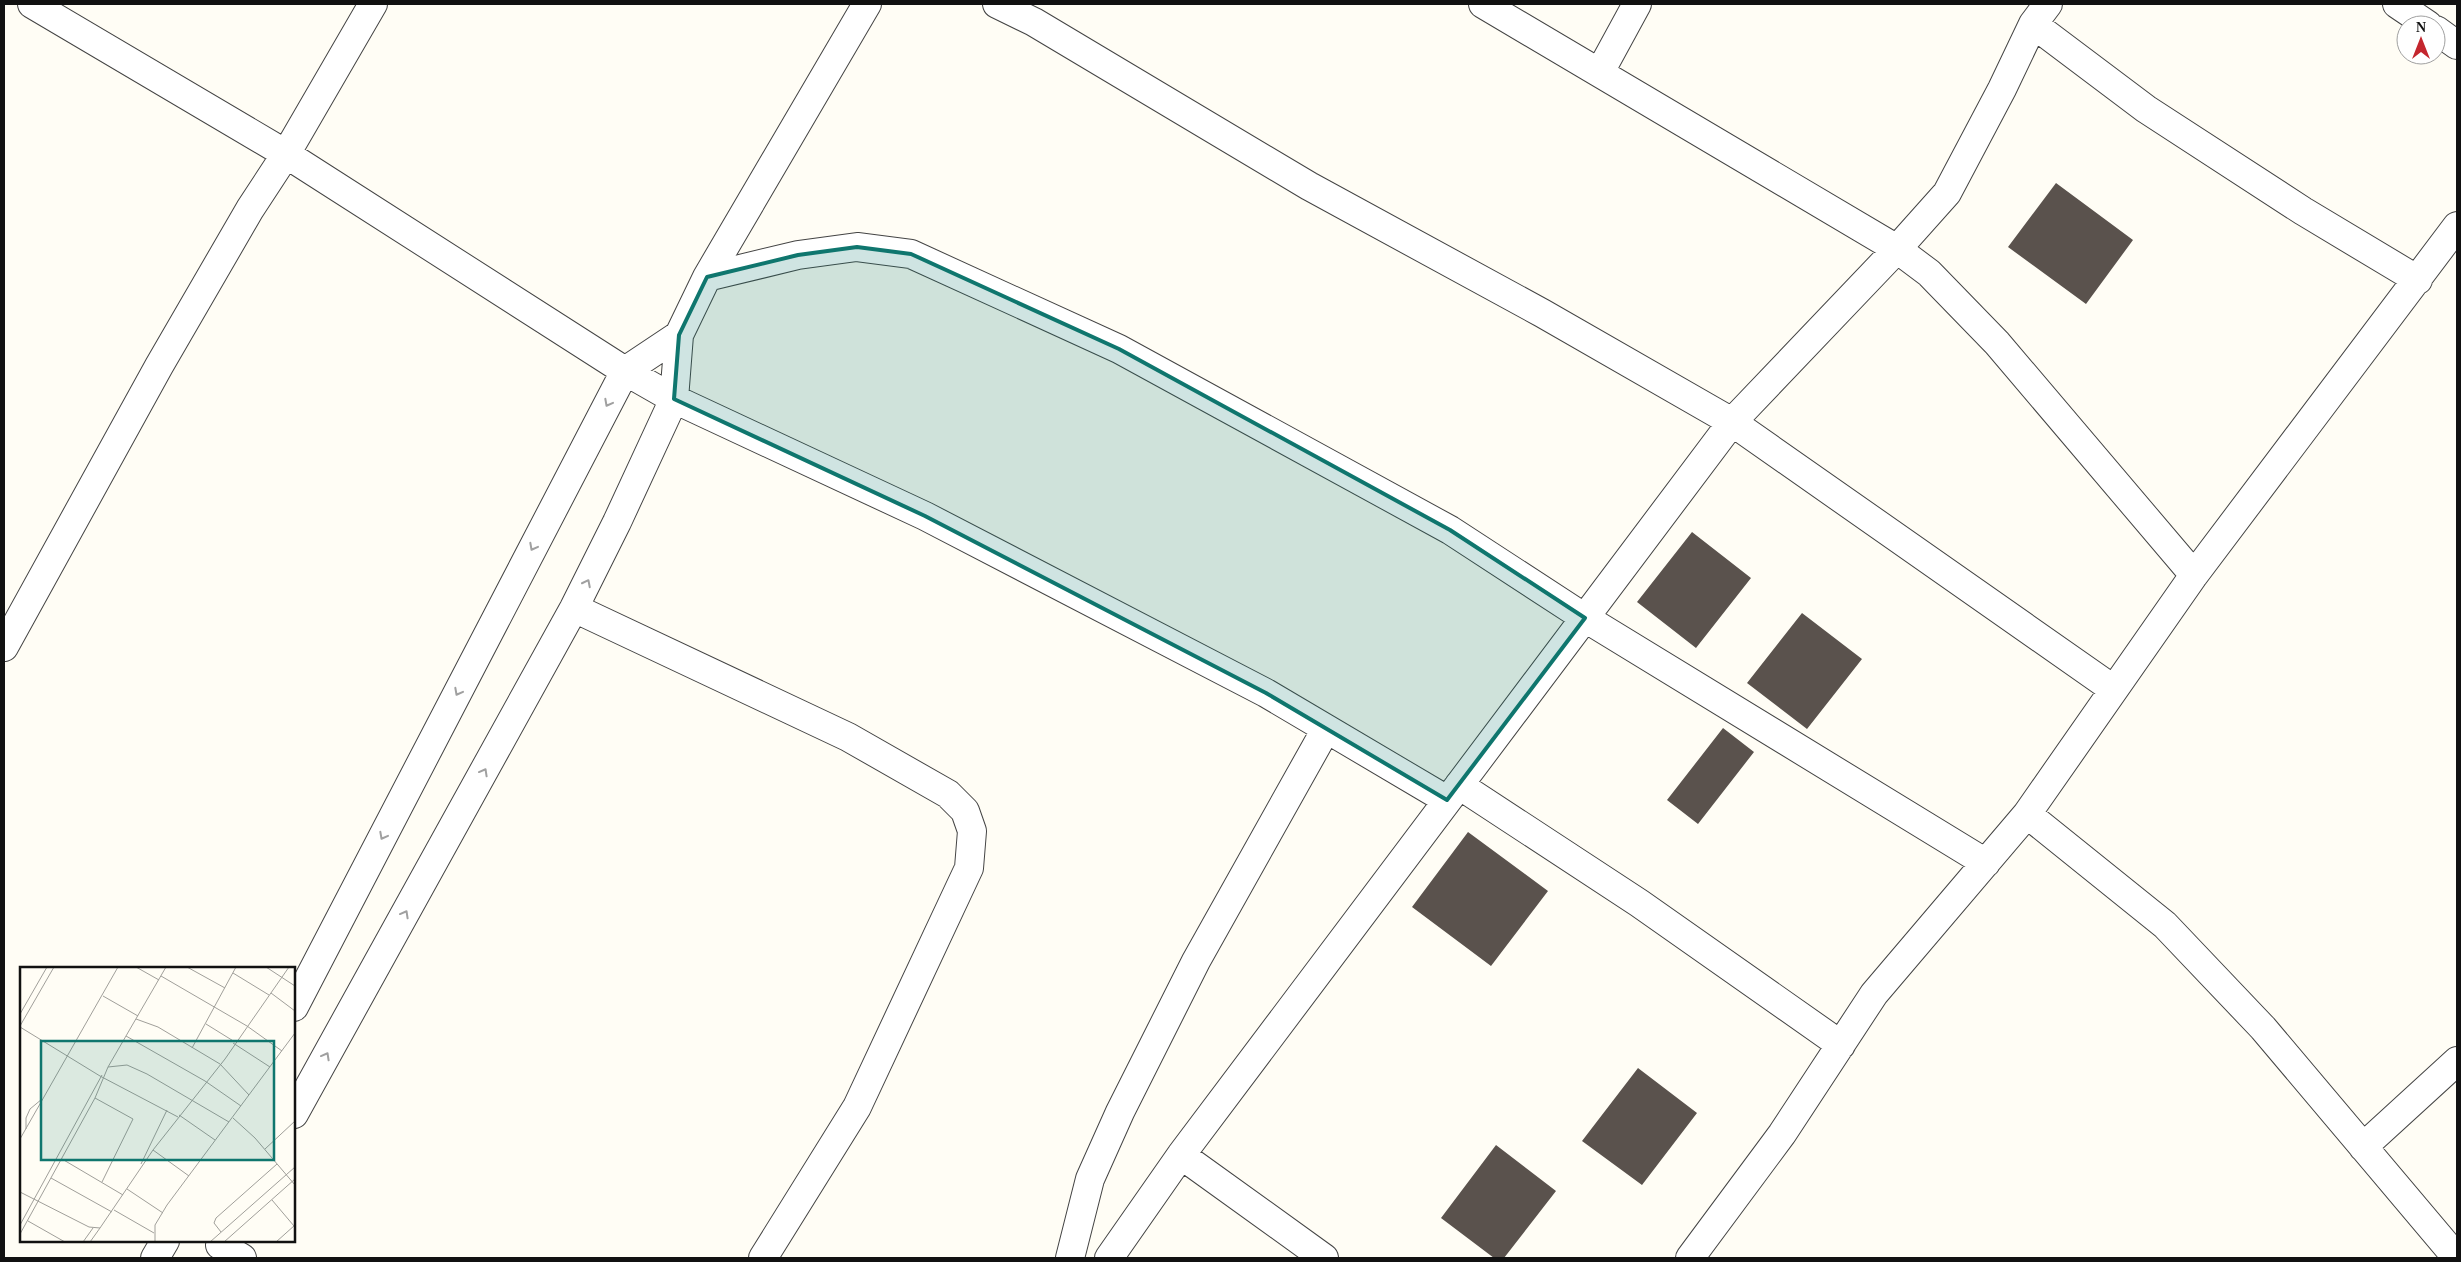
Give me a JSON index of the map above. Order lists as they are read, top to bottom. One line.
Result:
{"north":"top"}
